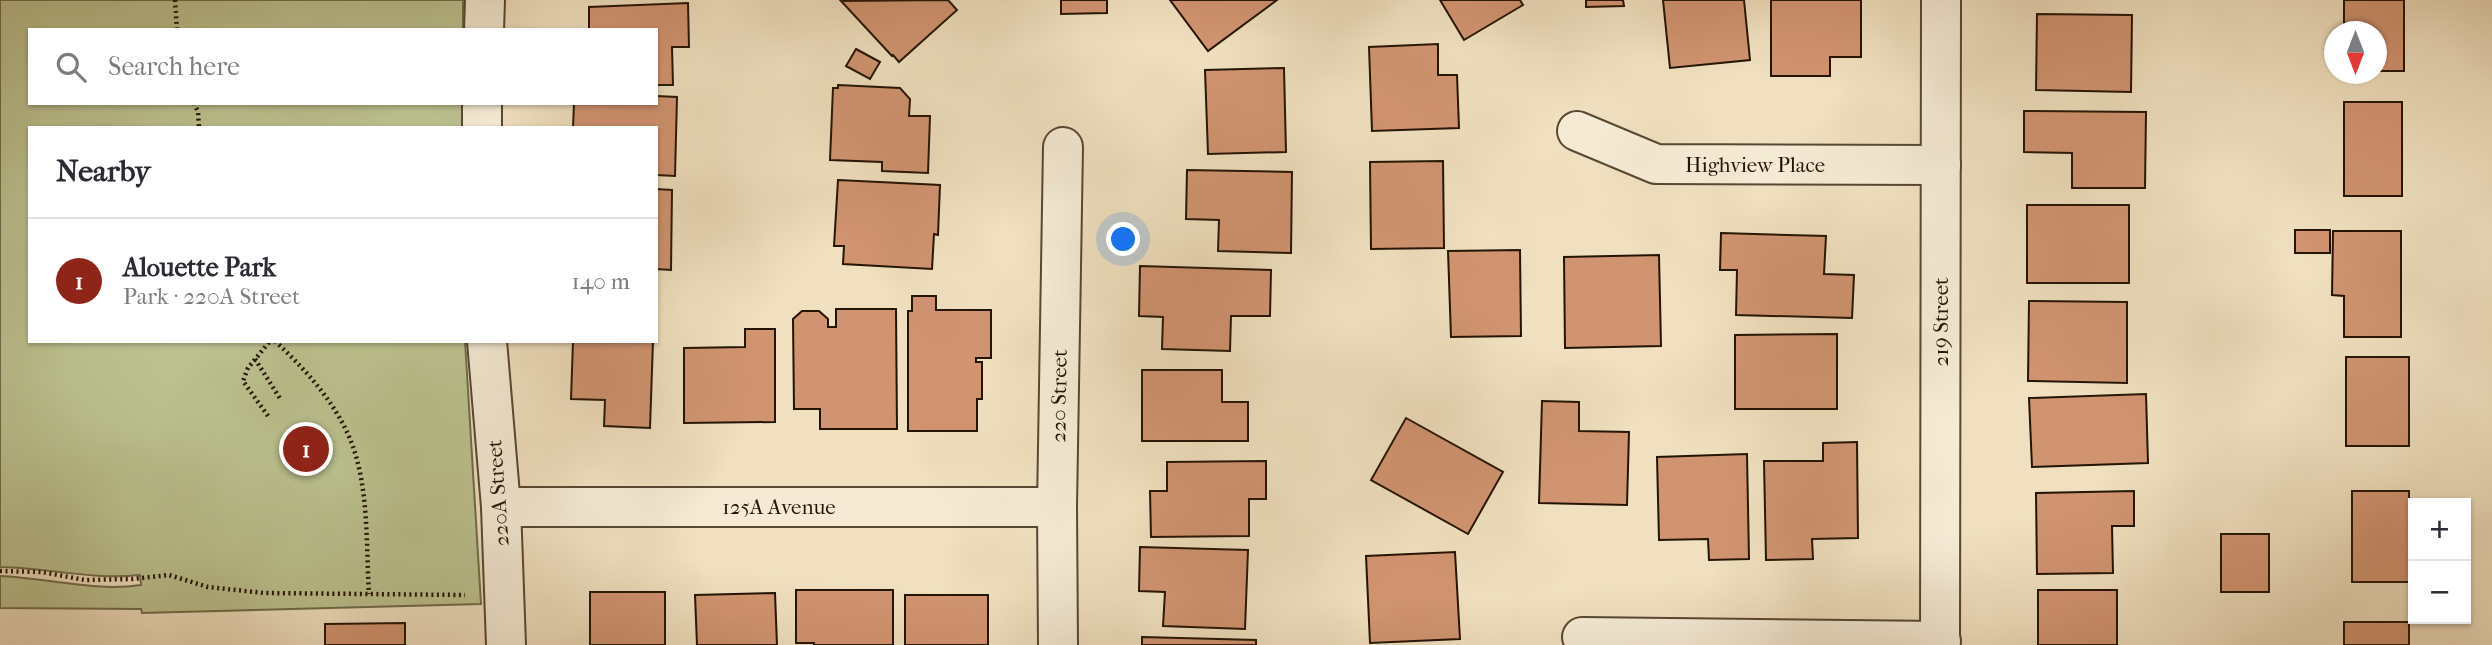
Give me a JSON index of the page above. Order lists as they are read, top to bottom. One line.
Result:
{"streets":{"street":["Highview Place","219 Street","220 Street","220A Street","125A Avenue"]},"crossings":[["Highview Place","219 Street"],["220 Street","125A Avenue"],["220A Street","125A Avenue"]],"north":"bottom","page":{"search":"Search here","heading":"Nearby","list":[{"mark":"1","name":"Alouette Park","note":"Park · 220A Street","value":"140 m"}],"pins":"1","map_buttons":["+","−"]}}
